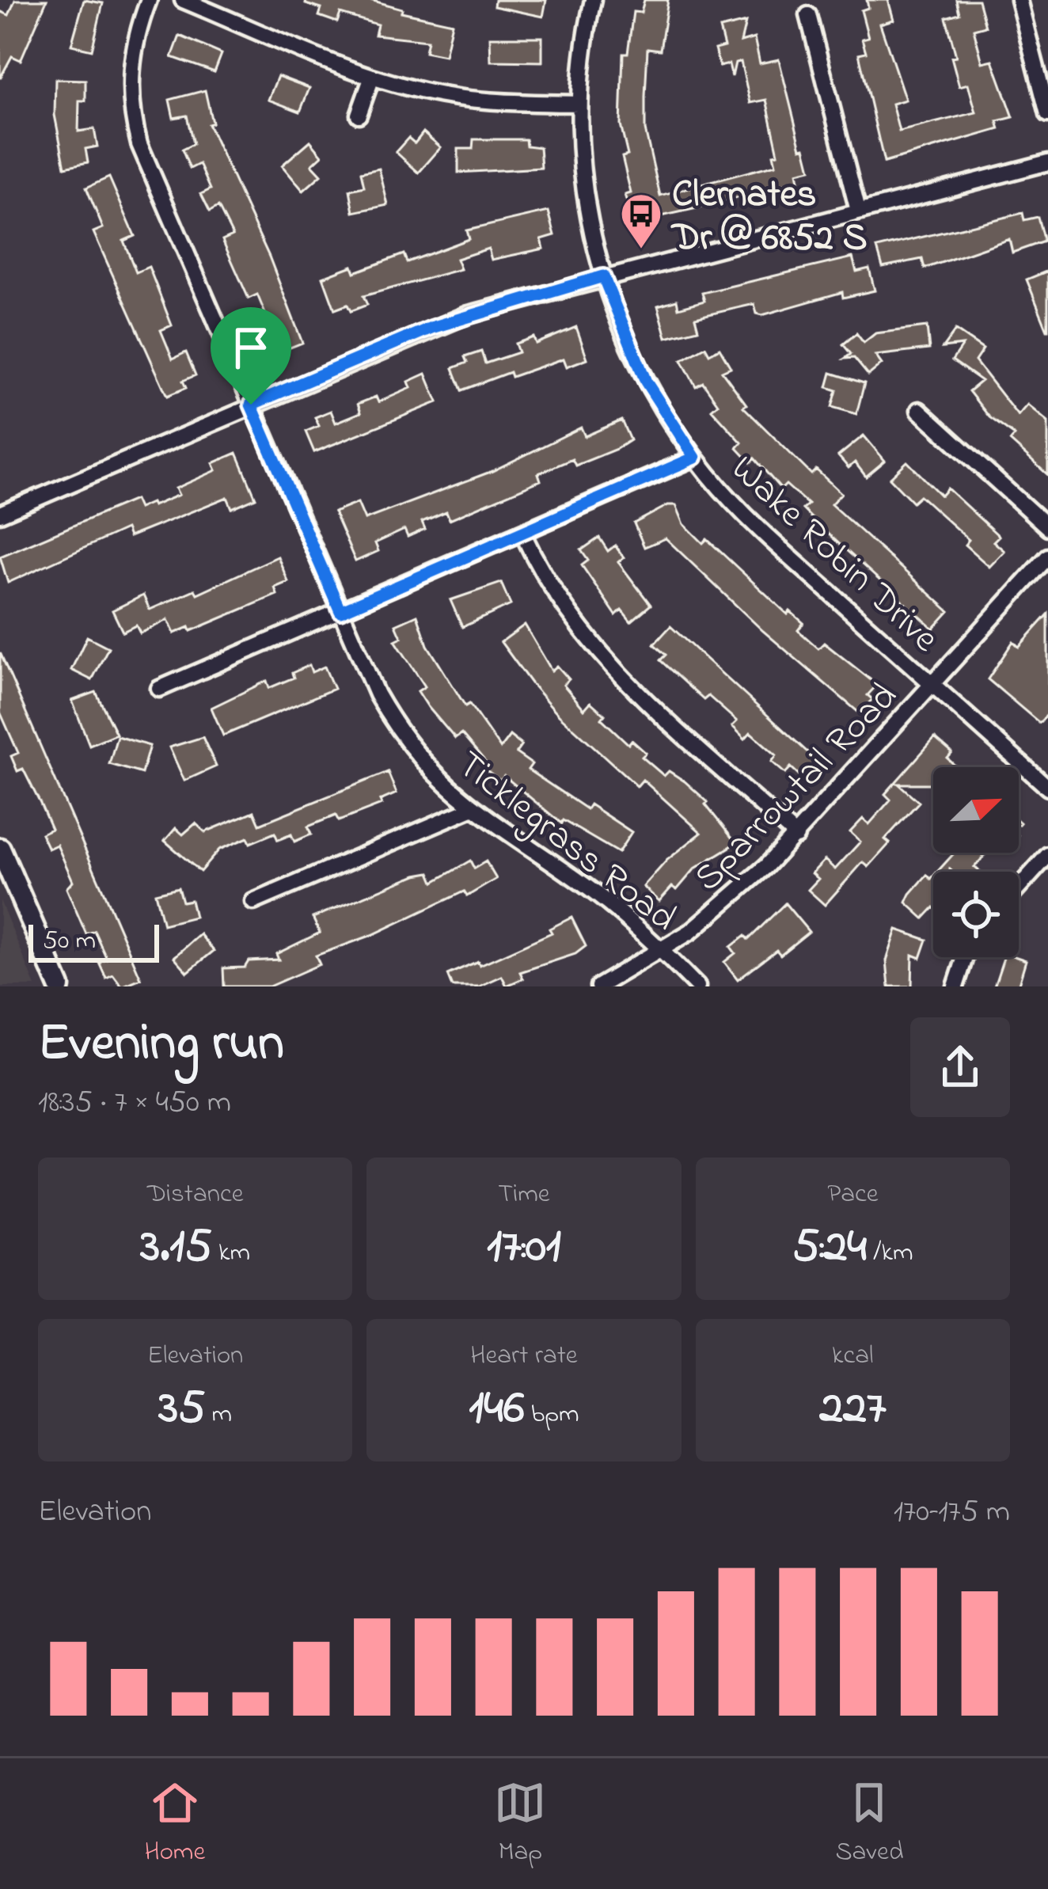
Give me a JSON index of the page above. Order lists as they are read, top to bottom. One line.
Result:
{"streets":{"street":["Wake Robin Drive","Sparrowtail Road","Ticklegrass Road"]},"crossings":[["Wake Robin Drive","Sparrowtail Road"],["Sparrowtail Road","Ticklegrass Road"]],"places":{"bus stop":["Clernates Dr @ 6852 S"]},"scale_bar":"50 m","north":"top right","page":{"scale":"50 m","heading":["Evening run","18:35 · 7 × 450 m"],"stats":[["Distance","3.15 km"],["Time","17:01"],["Pace","5:24 /km"],["Elevation","35 m"],["Heart rate","146 bpm"],["kcal","227"]],"chart":["Elevation","170–175 m"],"tabs":["Home","Map","Saved"]}}
